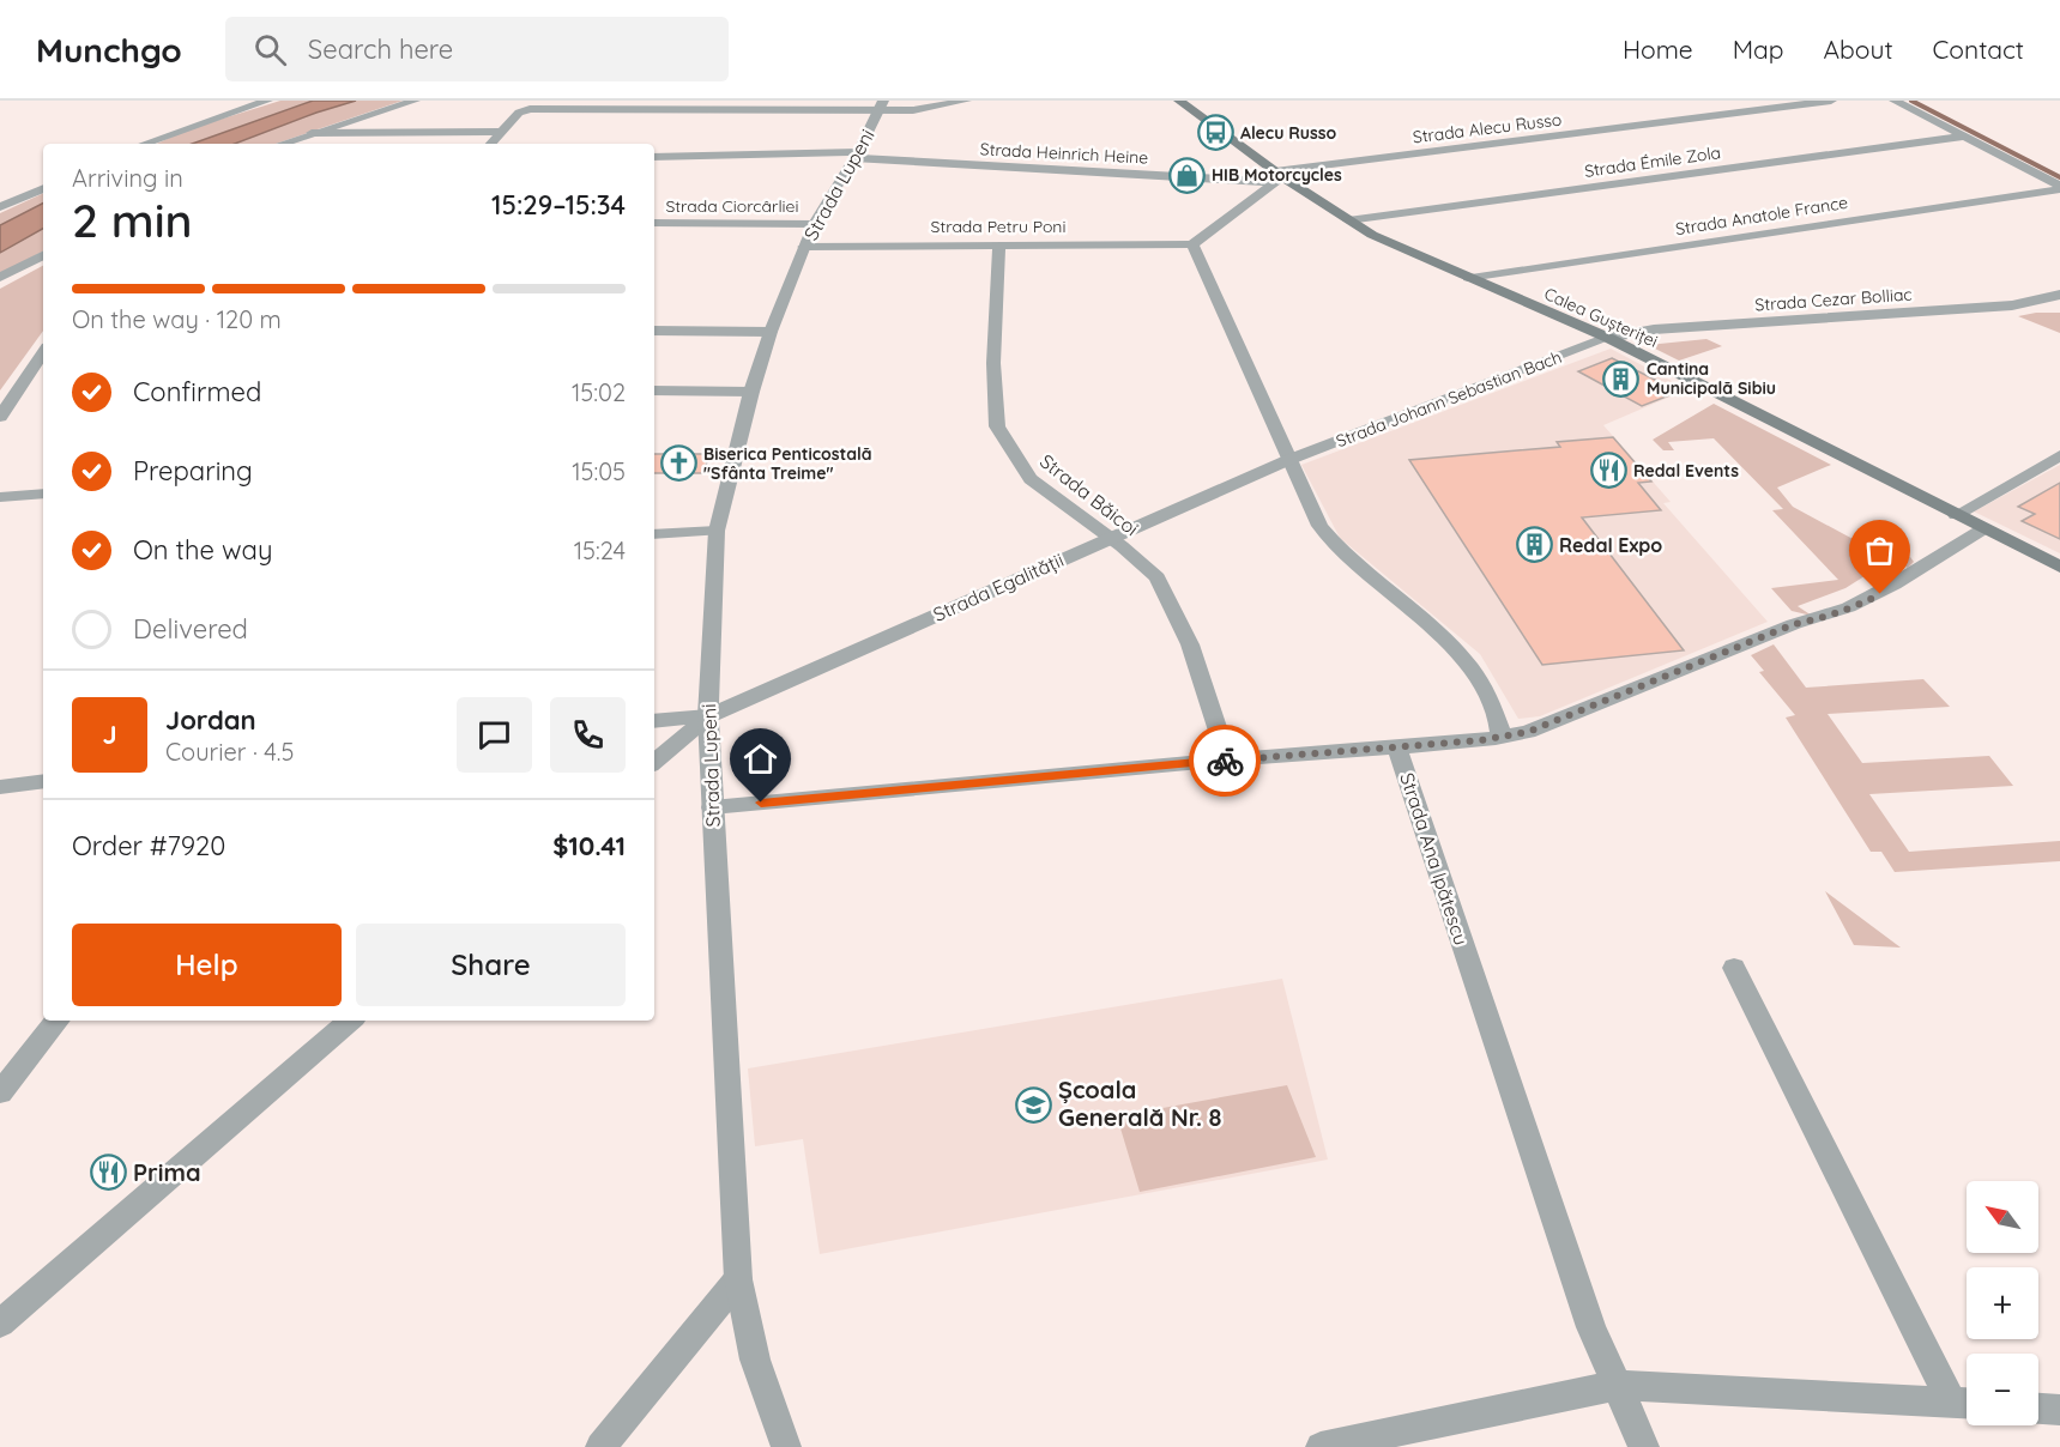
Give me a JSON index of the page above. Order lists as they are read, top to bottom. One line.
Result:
{"streets":{"main road":["Calea Gușteriței"],"street":["Strada Alecu Russo","Strada Heinrich Heine","Strada Émile Zola","Strada Lupeni","Strada Ciorcârliei","Strada Anatole France","Strada Petru Poni","Strada Cezar Bolliac","Strada Johann Sebastian Bach","Strada Băicoi","Strada Egalității","Strada Ana Ipătescu"]},"crossings":[["Strada Alecu Russo","Strada Heinrich Heine"],["Strada Alecu Russo","Calea Gușteriței"],["Strada Heinrich Heine","Strada Lupeni"],["Strada Heinrich Heine","Calea Gușteriței"],["Strada Émile Zola","Calea Gușteriței"],["Strada Lupeni","Strada Ciorcârliei"],["Strada Lupeni","Strada Petru Poni"],["Strada Lupeni","Strada Egalității"],["Strada Anatole France","Calea Gușteriței"],["Strada Petru Poni","Strada Băicoi"],["Strada Cezar Bolliac","Calea Gușteriței"],["Strada Cezar Bolliac","Strada Johann Sebastian Bach"],["Calea Gușteriței","Strada Johann Sebastian Bach"],["Strada Johann Sebastian Bach","Strada Egalității"],["Strada Băicoi","Strada Egalității"]],"places":{"bus stop":["Alecu Russo"],"shop":["HIB Motorcycles"],"building":["Cantina Municipală Sibiu","Redal Expo"],"church":["Biserica Penticostală \"Sfânta Treime\""],"restaurant":["Redal Events","Prima"],"school or university":["Școala Generală Nr. 8"]},"north":"top left","page":{"header":"Munchgo","search":"Search here","nav":["Home","Map","About","Contact"],"heading":["2 min","Arriving in","15:29–15:34"],"panel":["Jordan","Courier · 4.5","Order #7920","$10.41"],"bar":"On the way · 120 m","list":[["Confirmed","15:02"],["Preparing","15:05"],["On the way","15:24"],"Delivered"],"round":"J","buttons":["Help","Share"],"map_buttons":["+","−"]}}
